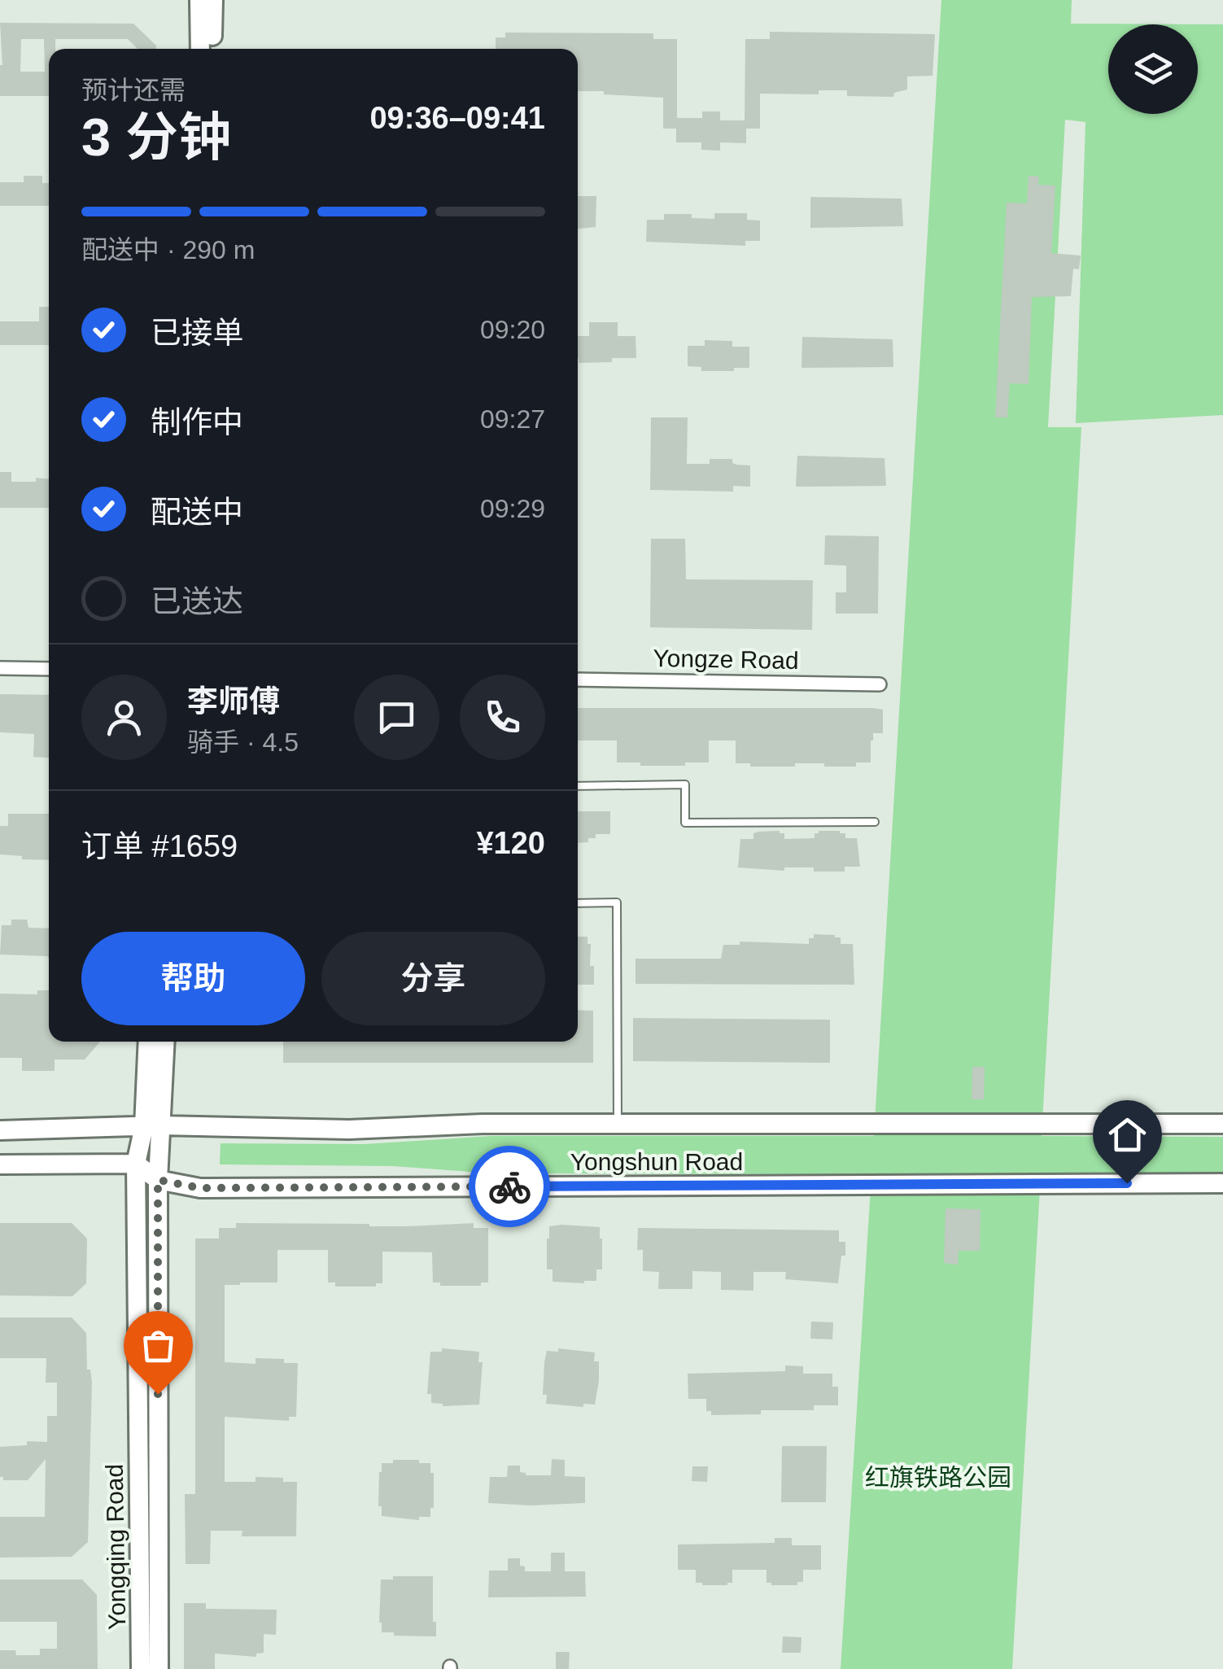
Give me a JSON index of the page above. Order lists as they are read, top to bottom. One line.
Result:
{"streets":{"main road":["Yongshun Road","Yongqing Road"],"street":["Yongze Road"]},"crossings":[["Yongshun Road","Yongqing Road"]],"parks":["红旗铁路公园"],"page":{"heading":["3 分钟","预计还需","09:36–09:41"],"panel":["李师傅","骑手 · 4.5","订单 #1659","¥120"],"bar":"配送中 · 290 m","list":[["已接单","09:20"],["制作中","09:27"],["配送中","09:29"],"已送达"],"buttons":["帮助","分享"]}}
